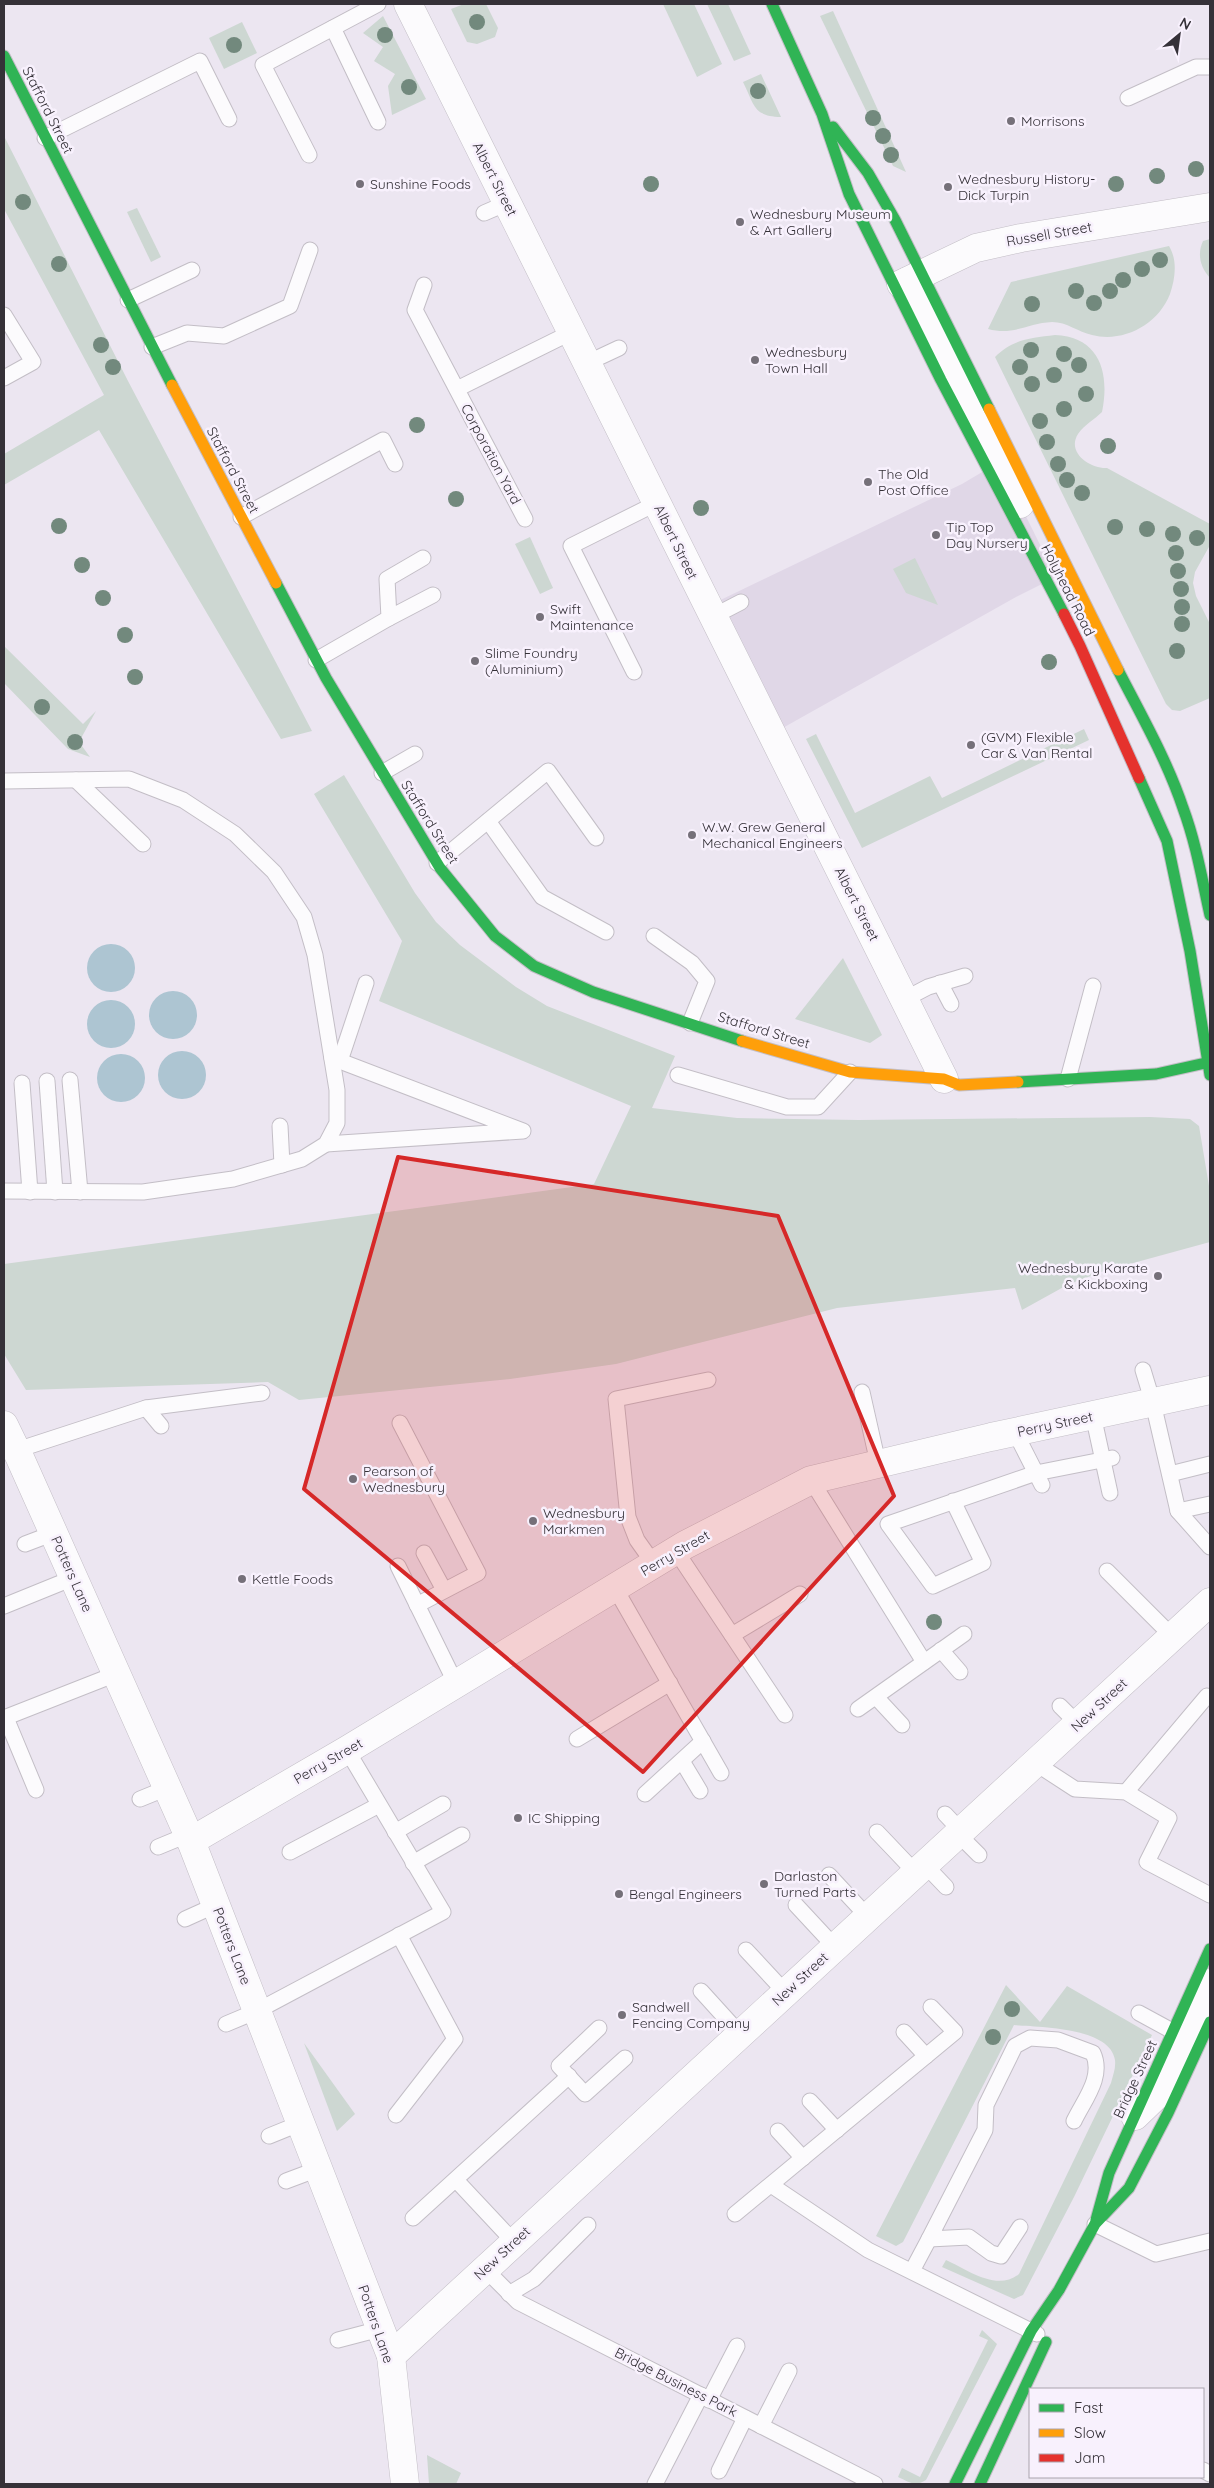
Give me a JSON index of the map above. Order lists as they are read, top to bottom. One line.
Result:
{"streets":{"main road":["Stafford Street","Holyhead Road","Bridge Street"],"street":["Albert Street","Russell Street","Perry Street","Potters Lane","New Street"],"lane":["Corporation Yard","Bridge Business Park"]},"crossings":[["Stafford Street","Albert Street"],["Stafford Street","Holyhead Road"],["Albert Street","Corporation Yard"],["Russell Street","Holyhead Road"],["Perry Street","Potters Lane"],["Potters Lane","New Street"],["New Street","Bridge Business Park"]],"places":["Morrisons","Sunshine Foods","Wednesbury History- Dick Turpin","Wednesbury Museum & Art Gallery","Wednesbury Town Hall","The Old Post Office","Tip Top Day Nursery","Swift Maintenance","Slime Foundry (Aluminium)","(GVM) Flexible Car & Van Rental","W.W. Grew General Mechanical Engineers","Wednesbury Karate & Kickboxing","Pearson of Wednesbury","Wednesbury Markmen","Kettle Foods","IC Shipping","Darlaston Turned Parts","Bengal Engineers","Sandwell Fencing Company"],"legend":["Fast","Slow","Jam"],"north":"top right"}
